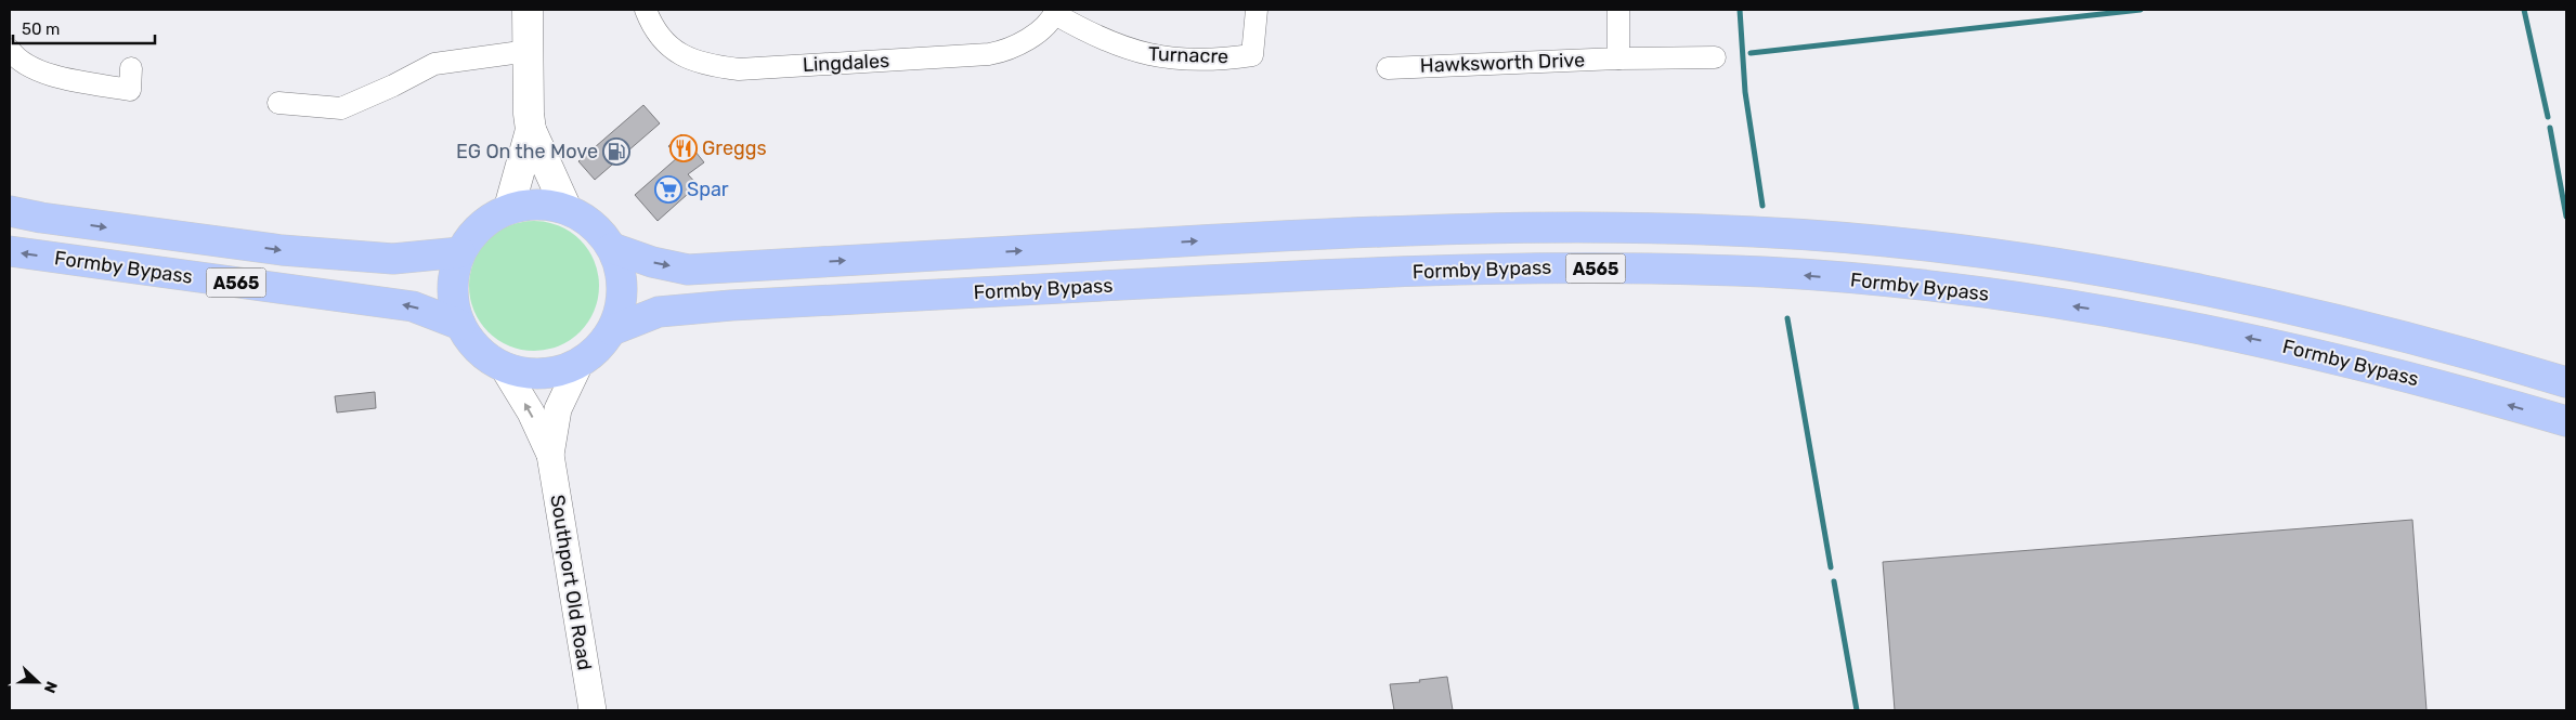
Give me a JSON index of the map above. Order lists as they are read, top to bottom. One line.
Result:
{"streets":{"highway":["Formby Bypass","A565"],"street":["Turnacre","Lingdales","Hawksworth Drive","Southport Old Road"]},"crossings":[["Turnacre","Lingdales"],["Formby Bypass","A565"]],"places":{"restaurant":["Greggs"],"fuel station":["EG On the Move"],"supermarket":["Spar"]},"scale_bar":"50 m","north":"right"}
